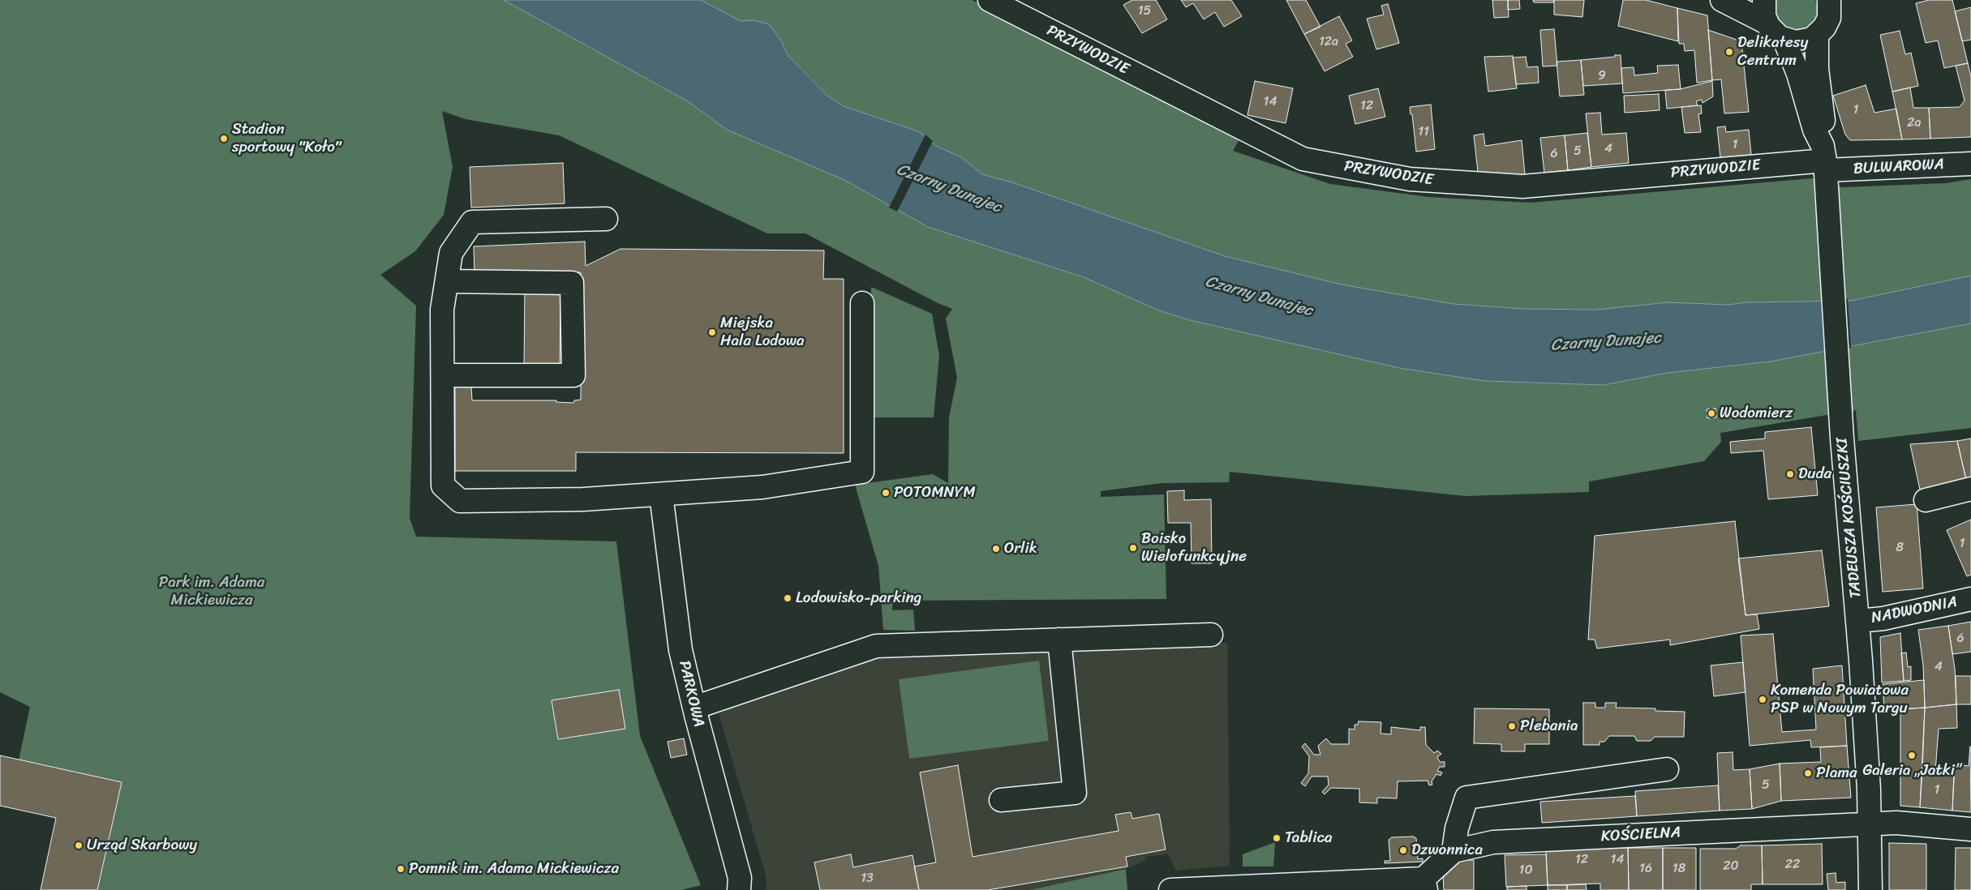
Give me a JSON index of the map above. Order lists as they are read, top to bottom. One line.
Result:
{"streets":{"street":["PRZYWODZIE","BULWAROWA","TADEUSZA KOŚCIUSZKI","NADWODNIA","PARKOWA","KOŚCIELNA"]},"crossings":[["PRZYWODZIE","BULWAROWA"],["PRZYWODZIE","TADEUSZA KOŚCIUSZKI"],["BULWAROWA","TADEUSZA KOŚCIUSZKI"],["TADEUSZA KOŚCIUSZKI","NADWODNIA"],["TADEUSZA KOŚCIUSZKI","KOŚCIELNA"]],"water":["Czarny Dunajec"],"parks":["Park im. Adama Mickiewicza"],"places":["Delikatesy Centrum","Stadion sportowy \"Koło\"","Miejska Hala Lodowa","Wodomierz","Duda","POTOMNYM","Boisko Wielofunkcyjne","Orlik","Lodowisko-parking","Komenda Powiatowa PSP w Nowym Targu","Plebania","Galeria „Jatki”","Plama","Tablica","Urząd Skarbowy","Dzwonnica","Pomnik im. Adama Mickiewicza"],"house_numbers":["15","12a","9","14","12","1","2a","11","1","4","5","6","1","8","6","4","5","1","12","14","22","20","16","18","10","13"]}
